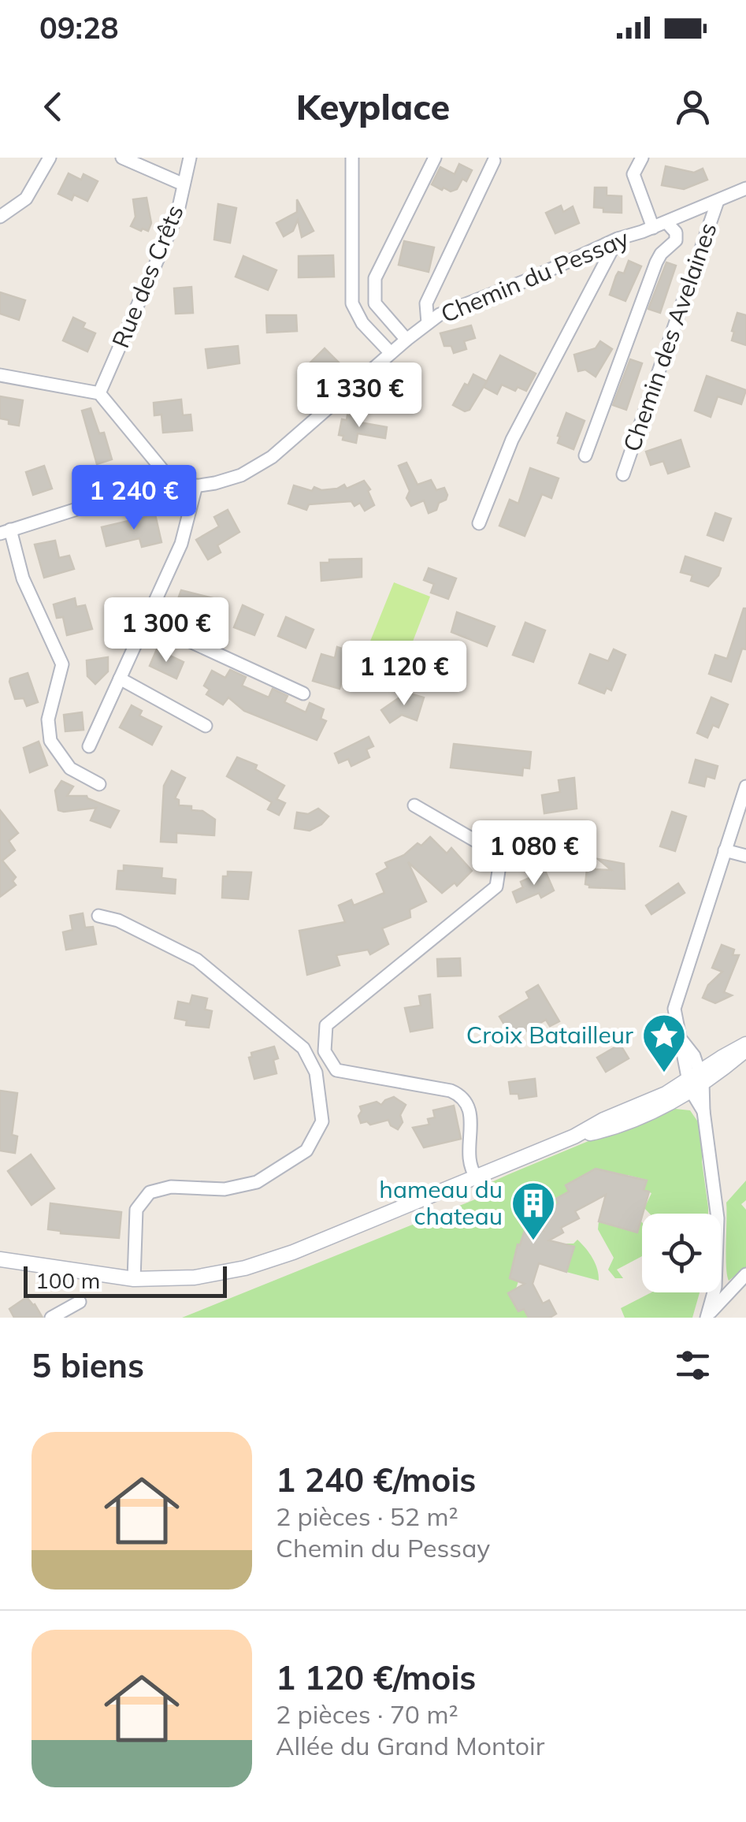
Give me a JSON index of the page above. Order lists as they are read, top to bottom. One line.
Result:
{"streets":{"street":["Rue des Crêts","Chemin du Pessay","Chemin des Avelaines"]},"crossings":[["Chemin du Pessay","Chemin des Avelaines"]],"places":{"place":["Croix Batailleur"],"building":["hameau du chateau"]},"scale_bar":"100 m","page":{"status":"09:28","header":"Keyplace","price":["1 330 €","1 240 €","1 300 €","1 120 €","1 080 €"],"scale":"100 m","heading":"5 biens","list":[{"name":"1 240 €/mois","note":"2 pièces · 52 m² · Chemin du Pessay"},{"name":"1 120 €/mois","note":"2 pièces · 70 m² · Allée du Grand Montoir"}]}}
